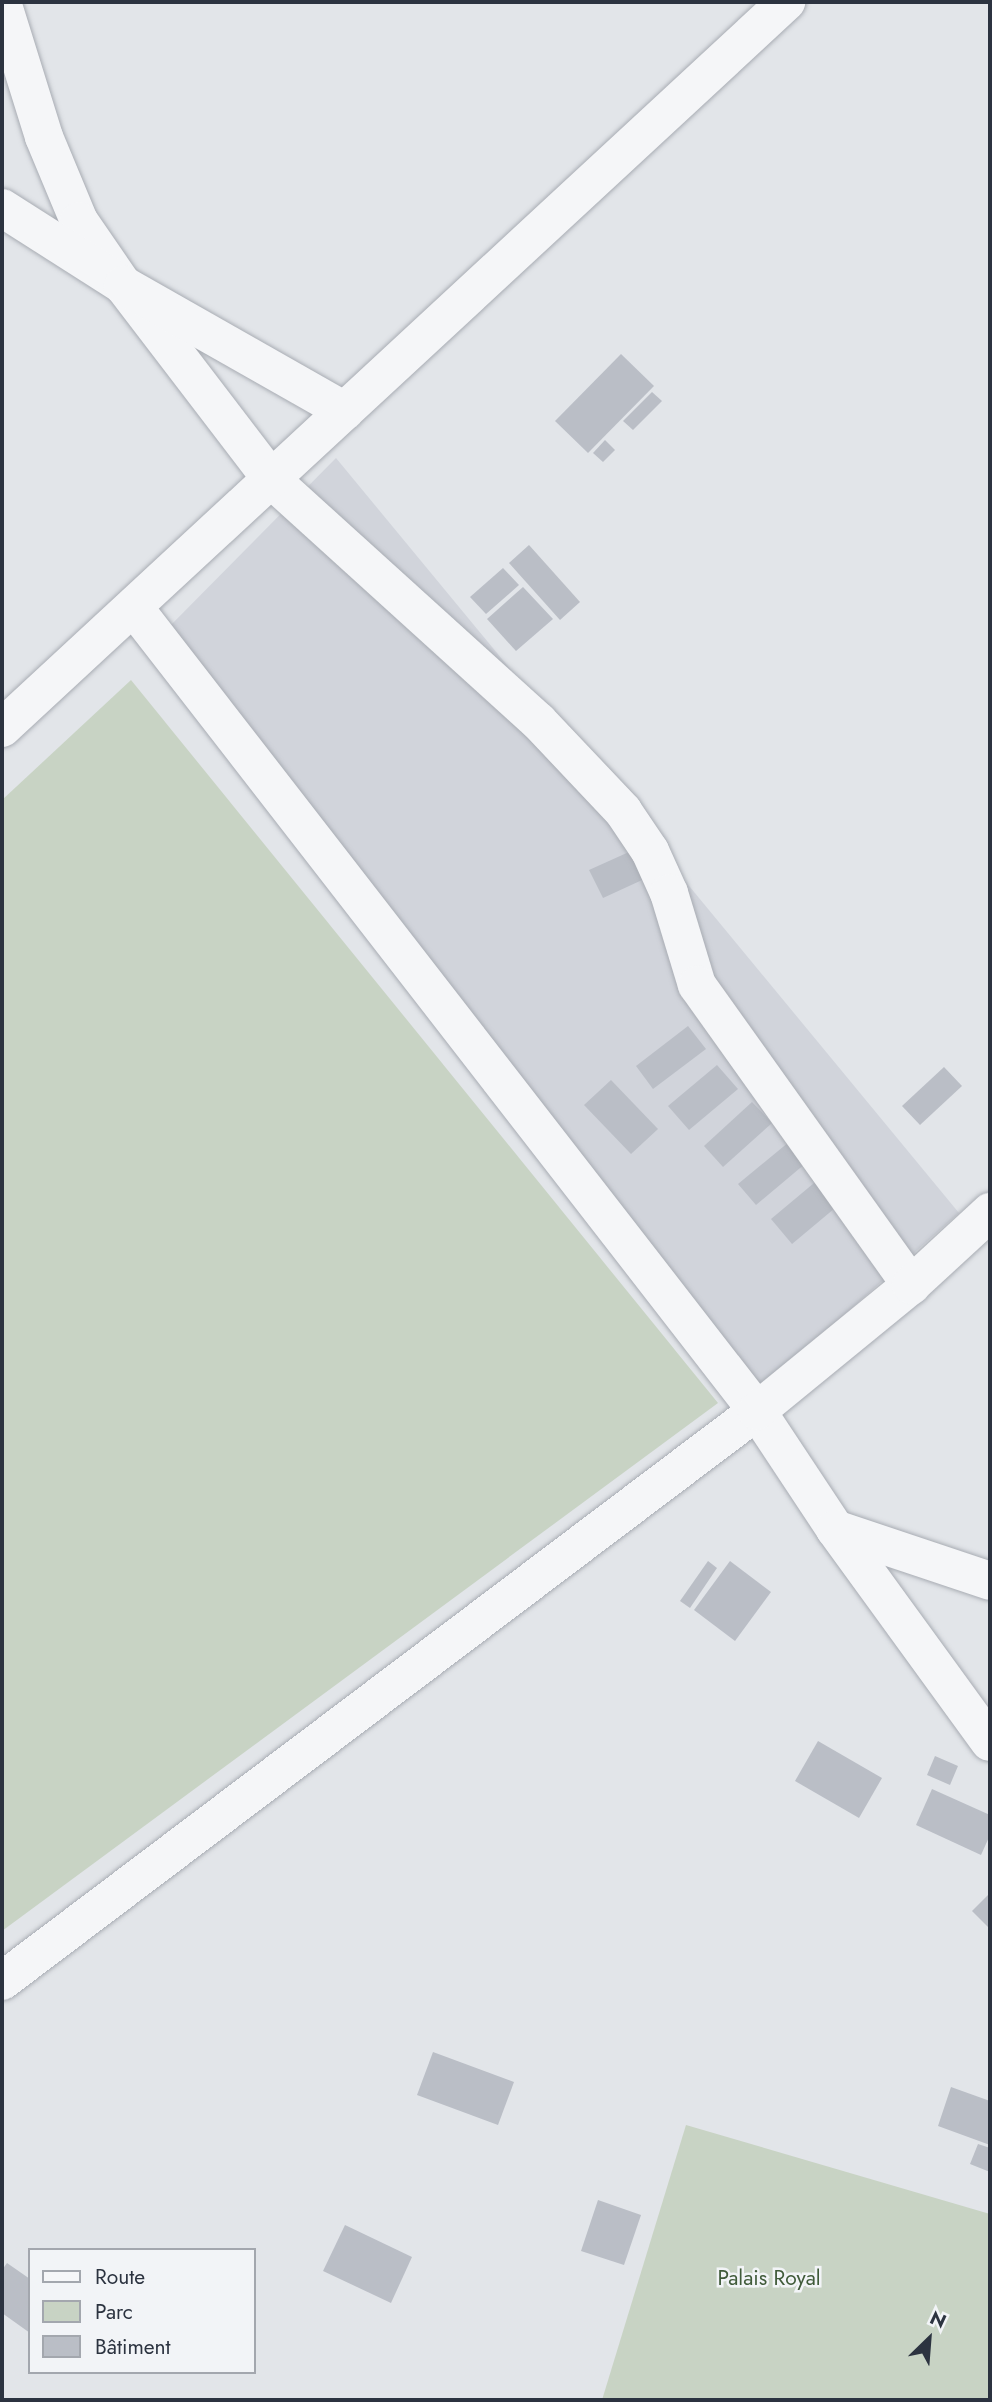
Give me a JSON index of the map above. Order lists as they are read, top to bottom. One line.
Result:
{"parks":["Palais Royal"],"legend":["Route","Parc","Bâtiment"],"north":"top right"}
